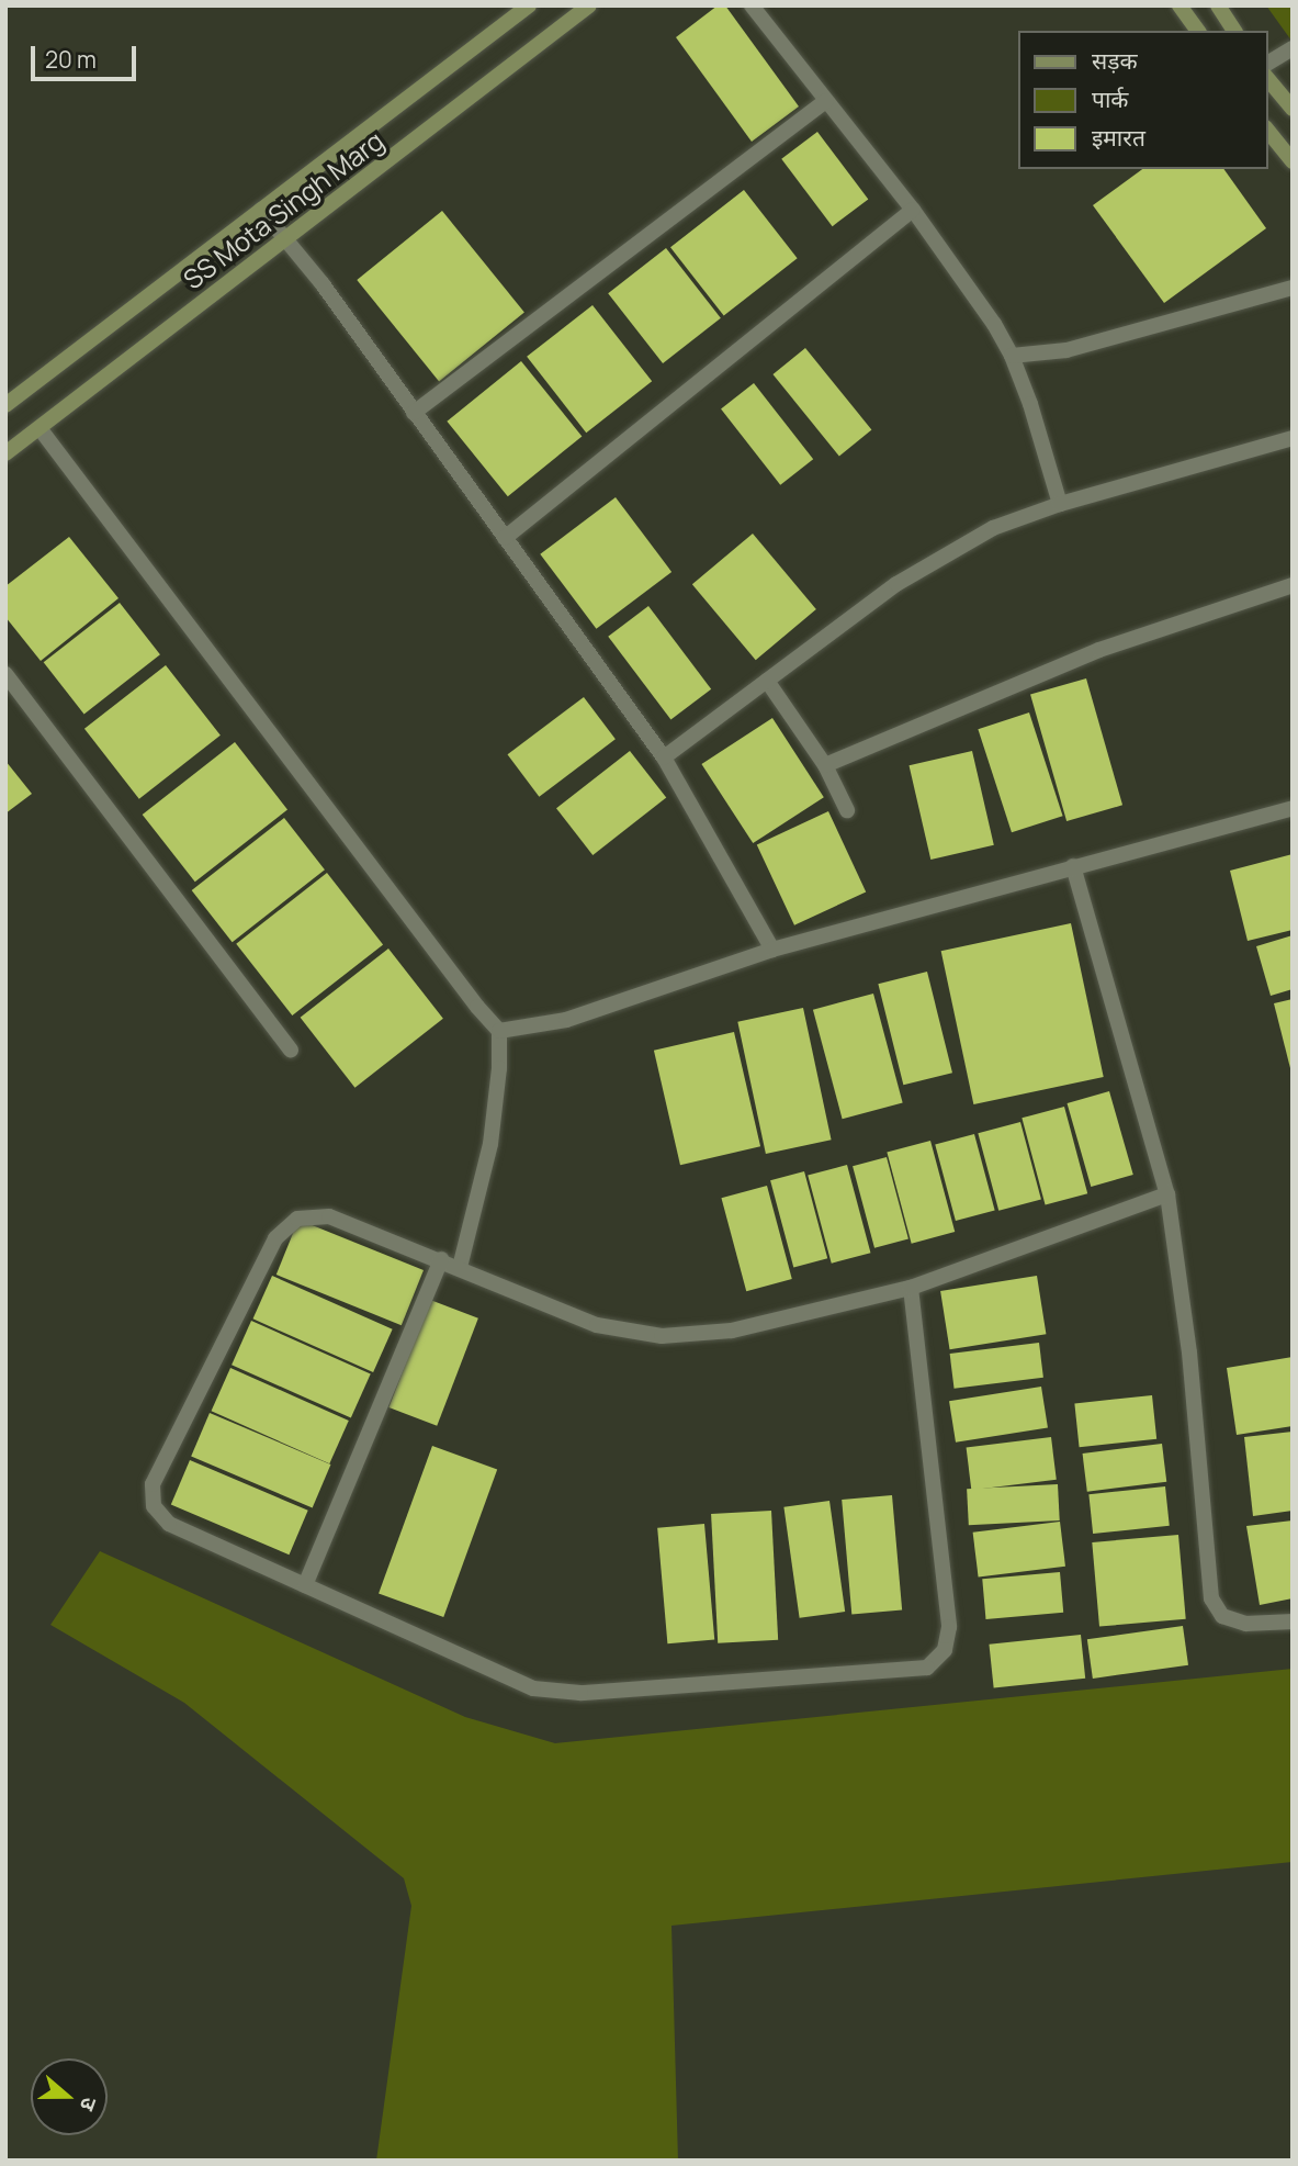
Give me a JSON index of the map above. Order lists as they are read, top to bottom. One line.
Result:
{"streets":{"street":["SS Mota Singh Marg"]},"legend":["सड़क","पार्क","इमारत"],"scale_bar":"20 m","north":"right"}
